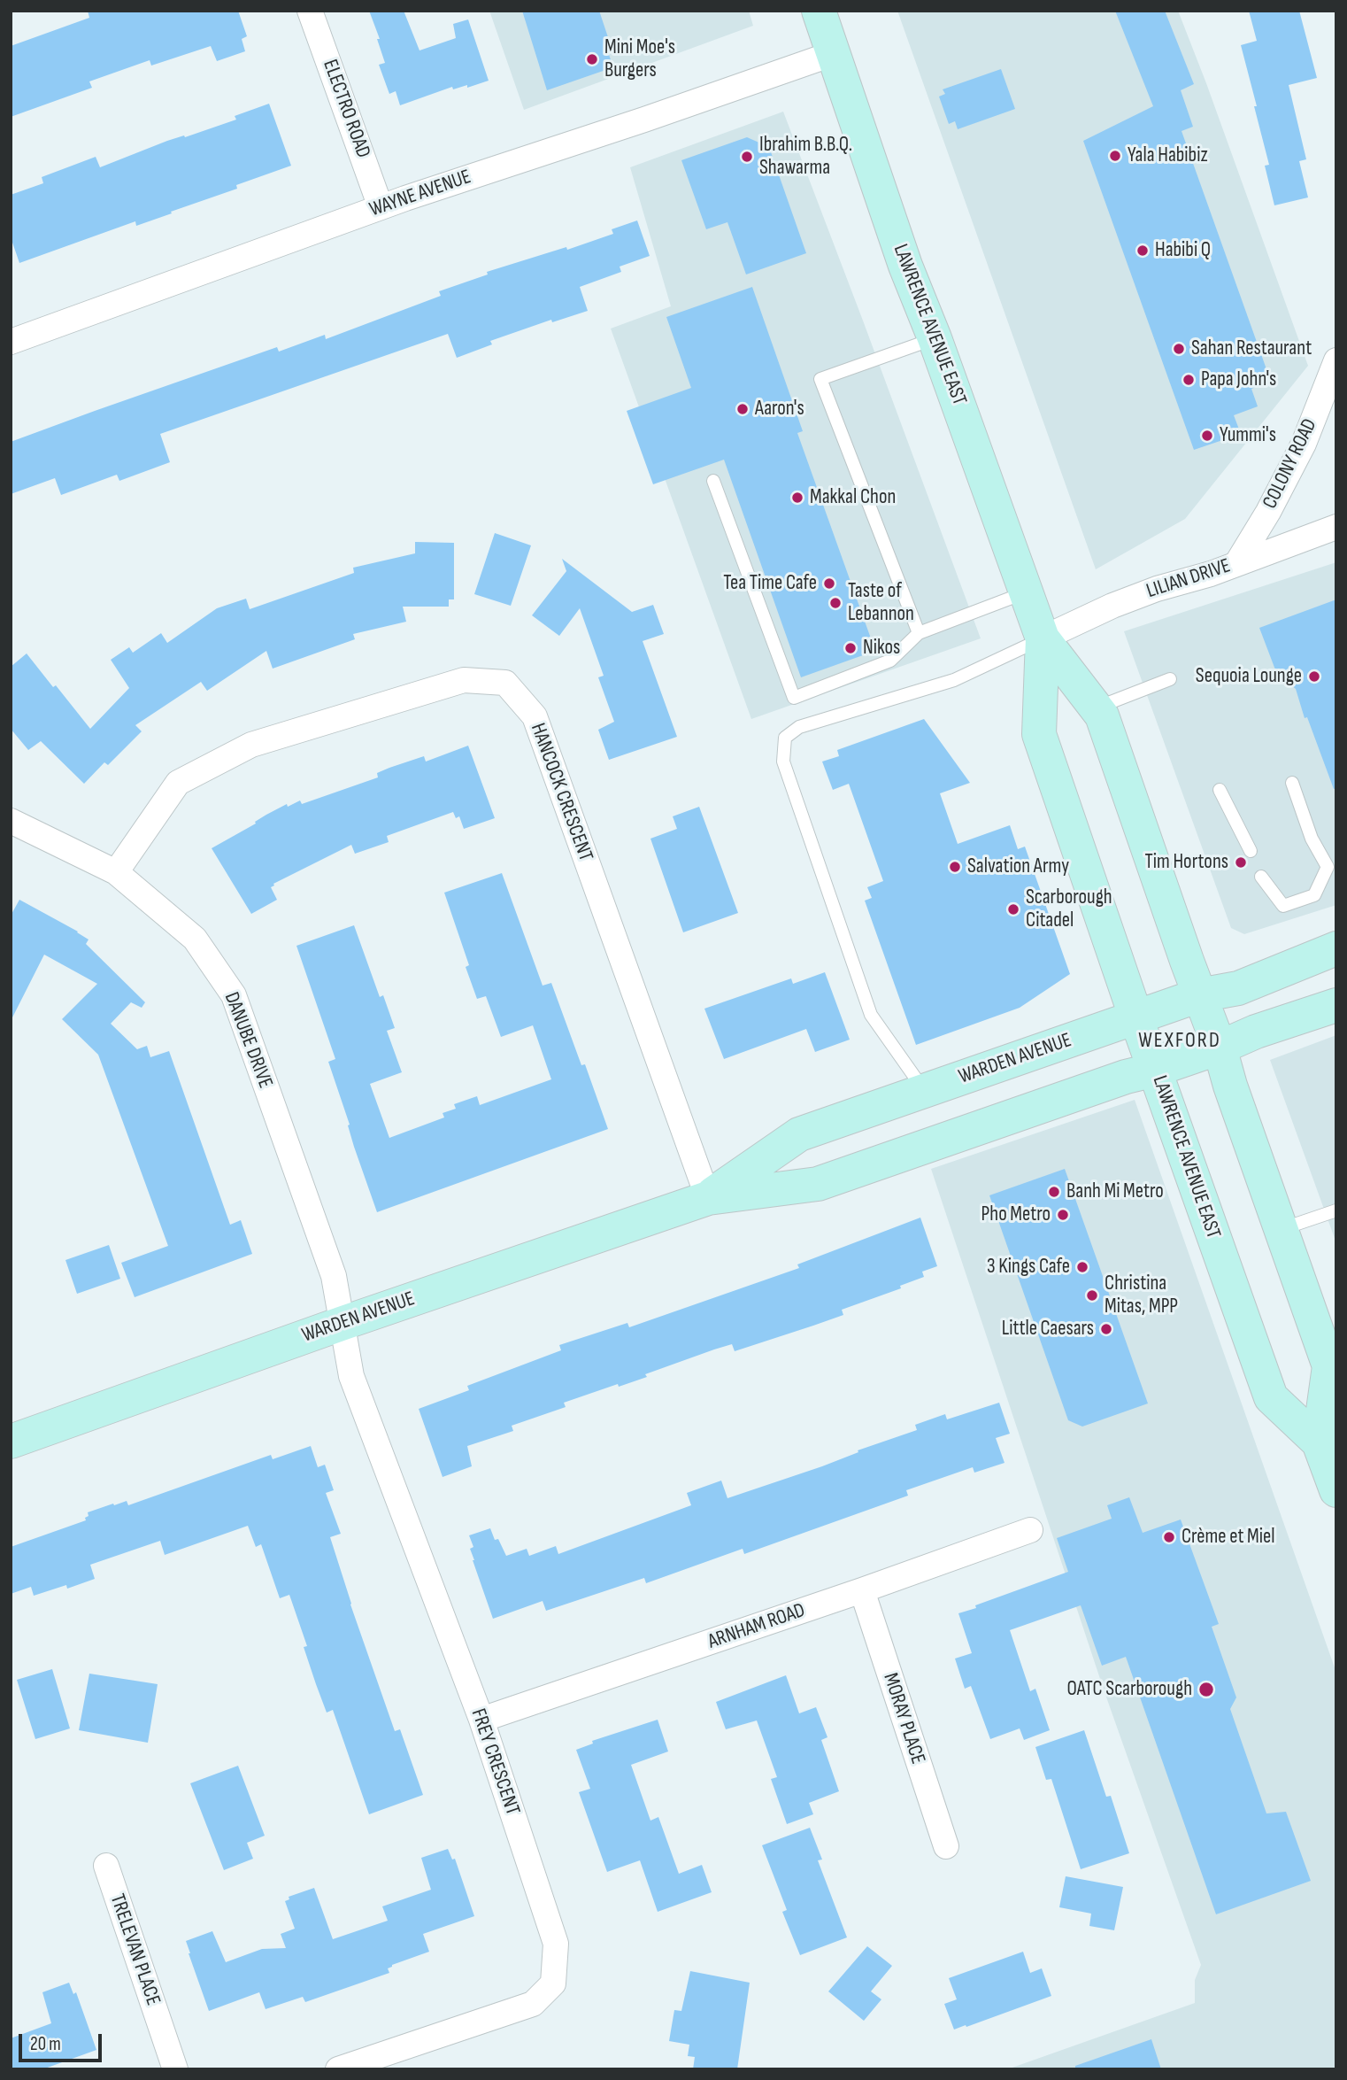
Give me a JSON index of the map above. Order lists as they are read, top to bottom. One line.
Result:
{"streets":{"main road":["LAWRENCE AVENUE EAST","WARDEN AVENUE"],"street":["ELECTRO ROAD","WAYNE AVENUE","COLONY ROAD","LILIAN DRIVE","HANCOCK CRESCENT","DANUBE DRIVE","ARNHAM ROAD","MORAY PLACE","FREY CRESCENT","TRELEVAN PLACE"]},"crossings":[["ELECTRO ROAD","WAYNE AVENUE"],["WAYNE AVENUE","LAWRENCE AVENUE EAST"],["LAWRENCE AVENUE EAST","LILIAN DRIVE"],["LAWRENCE AVENUE EAST","WARDEN AVENUE"],["COLONY ROAD","LILIAN DRIVE"],["HANCOCK CRESCENT","DANUBE DRIVE"],["HANCOCK CRESCENT","WARDEN AVENUE"],["DANUBE DRIVE","WARDEN AVENUE"],["DANUBE DRIVE","FREY CRESCENT"],["WARDEN AVENUE","FREY CRESCENT"],["ARNHAM ROAD","MORAY PLACE"],["ARNHAM ROAD","FREY CRESCENT"]],"districts":["WEXFORD"],"places":["Mini Moe's Burgers","Yala Habibiz","Ibrahim B.B.Q. Shawarma","Habibi Q","Sahan Restaurant","Papa John's","Aaron's","Yummi's","Makkal Chon","Tea Time Cafe","Taste of Lebannon","Nikos","Sequoia Lounge","Tim Hortons","Salvation Army","Scarborough Citadel","Banh Mi Metro","Pho Metro","3 Kings Cafe","Christina Mitas, MPP","Little Caesars","Crème et Miel","OATC Scarborough"],"scale_bar":"20 m"}
